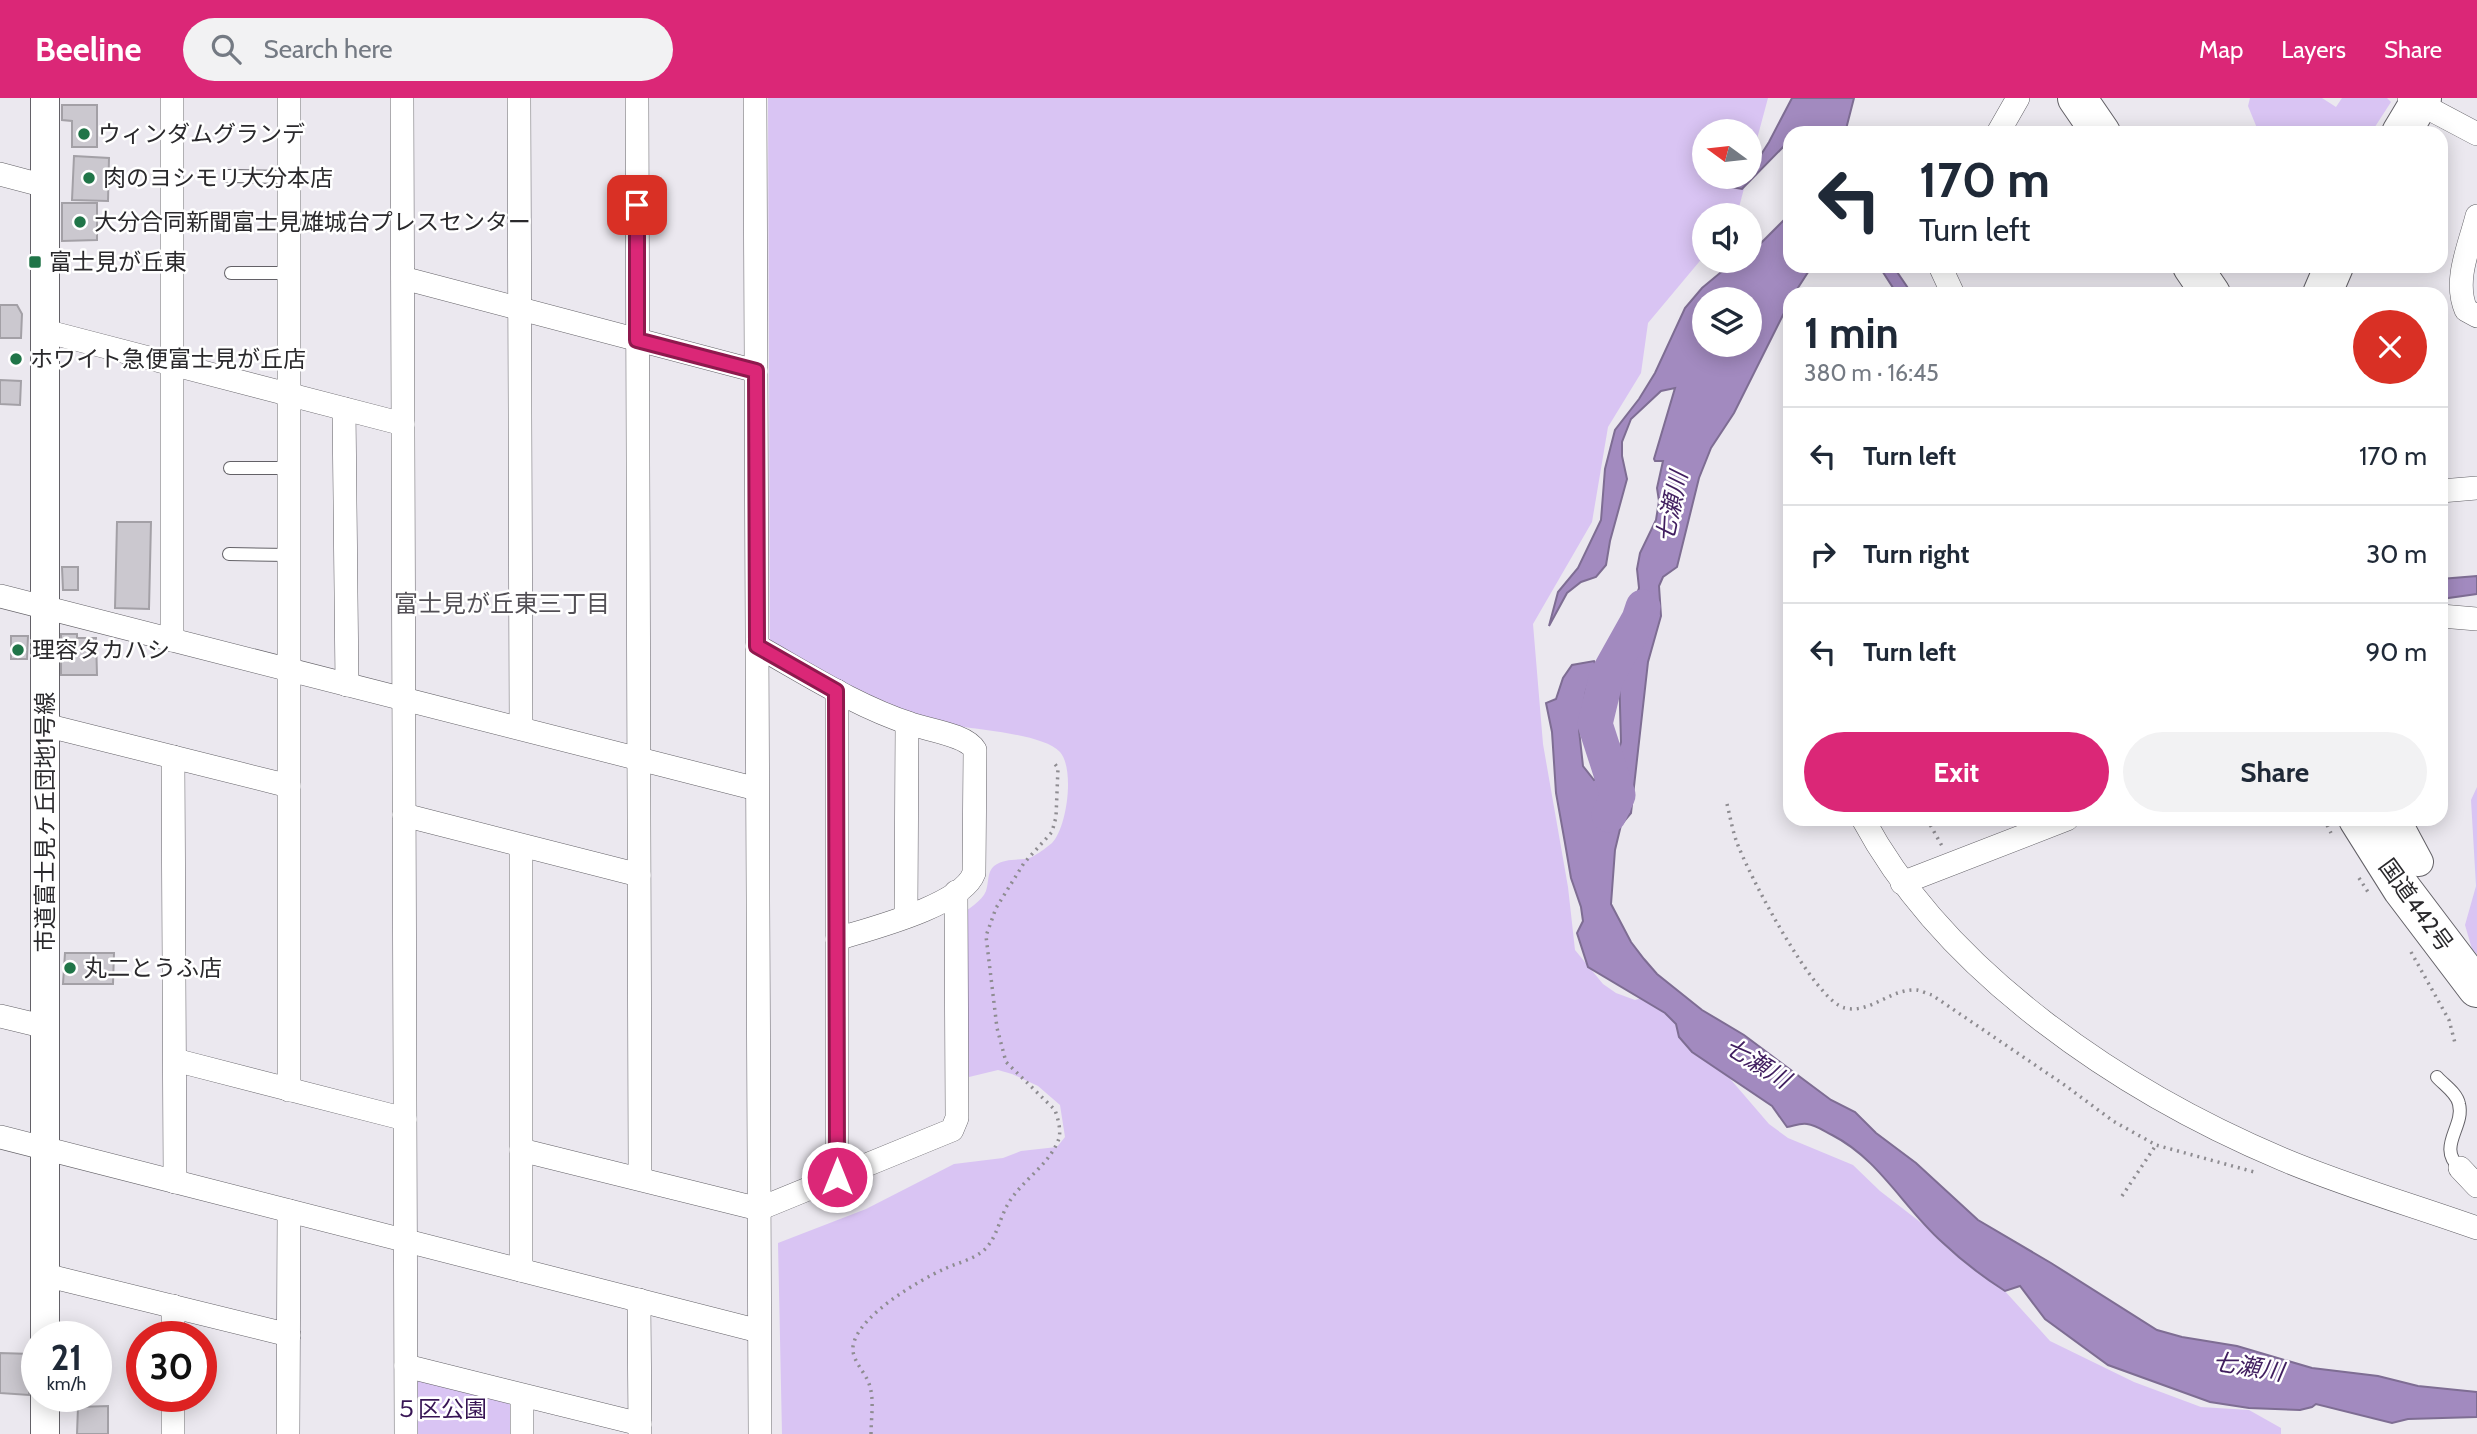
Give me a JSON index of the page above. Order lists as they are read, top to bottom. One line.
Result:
{"streets":{"highway":["国道442号"],"street":["市道富士見ヶ丘団地1号線"]},"districts":["富士見が丘東三丁目"],"water":["七瀬川"],"parks":["５区公園"],"places":{"other":["ウィンダムグランデ","肉のヨシモリ大分本店","大分合同新聞富士見雄城台プレスセンター","ホワイト急便富士見が丘店","理容タカハシ","丸二とうふ店"],"transit":["富士見が丘東"]},"north":"left","page":{"header":"Beeline","search":"Search here","nav":["Map","Layers","Share"],"turn":["170 m","Turn left"],"heading":["1 min","380 m · 16:45"],"list":[{"name":"Turn left","value":"170 m"},{"name":"Turn right","value":"30 m"},{"name":"Turn left","value":"90 m"}],"buttons":["Exit","Share"],"speed":"21 km/h","limit":"30"}}
